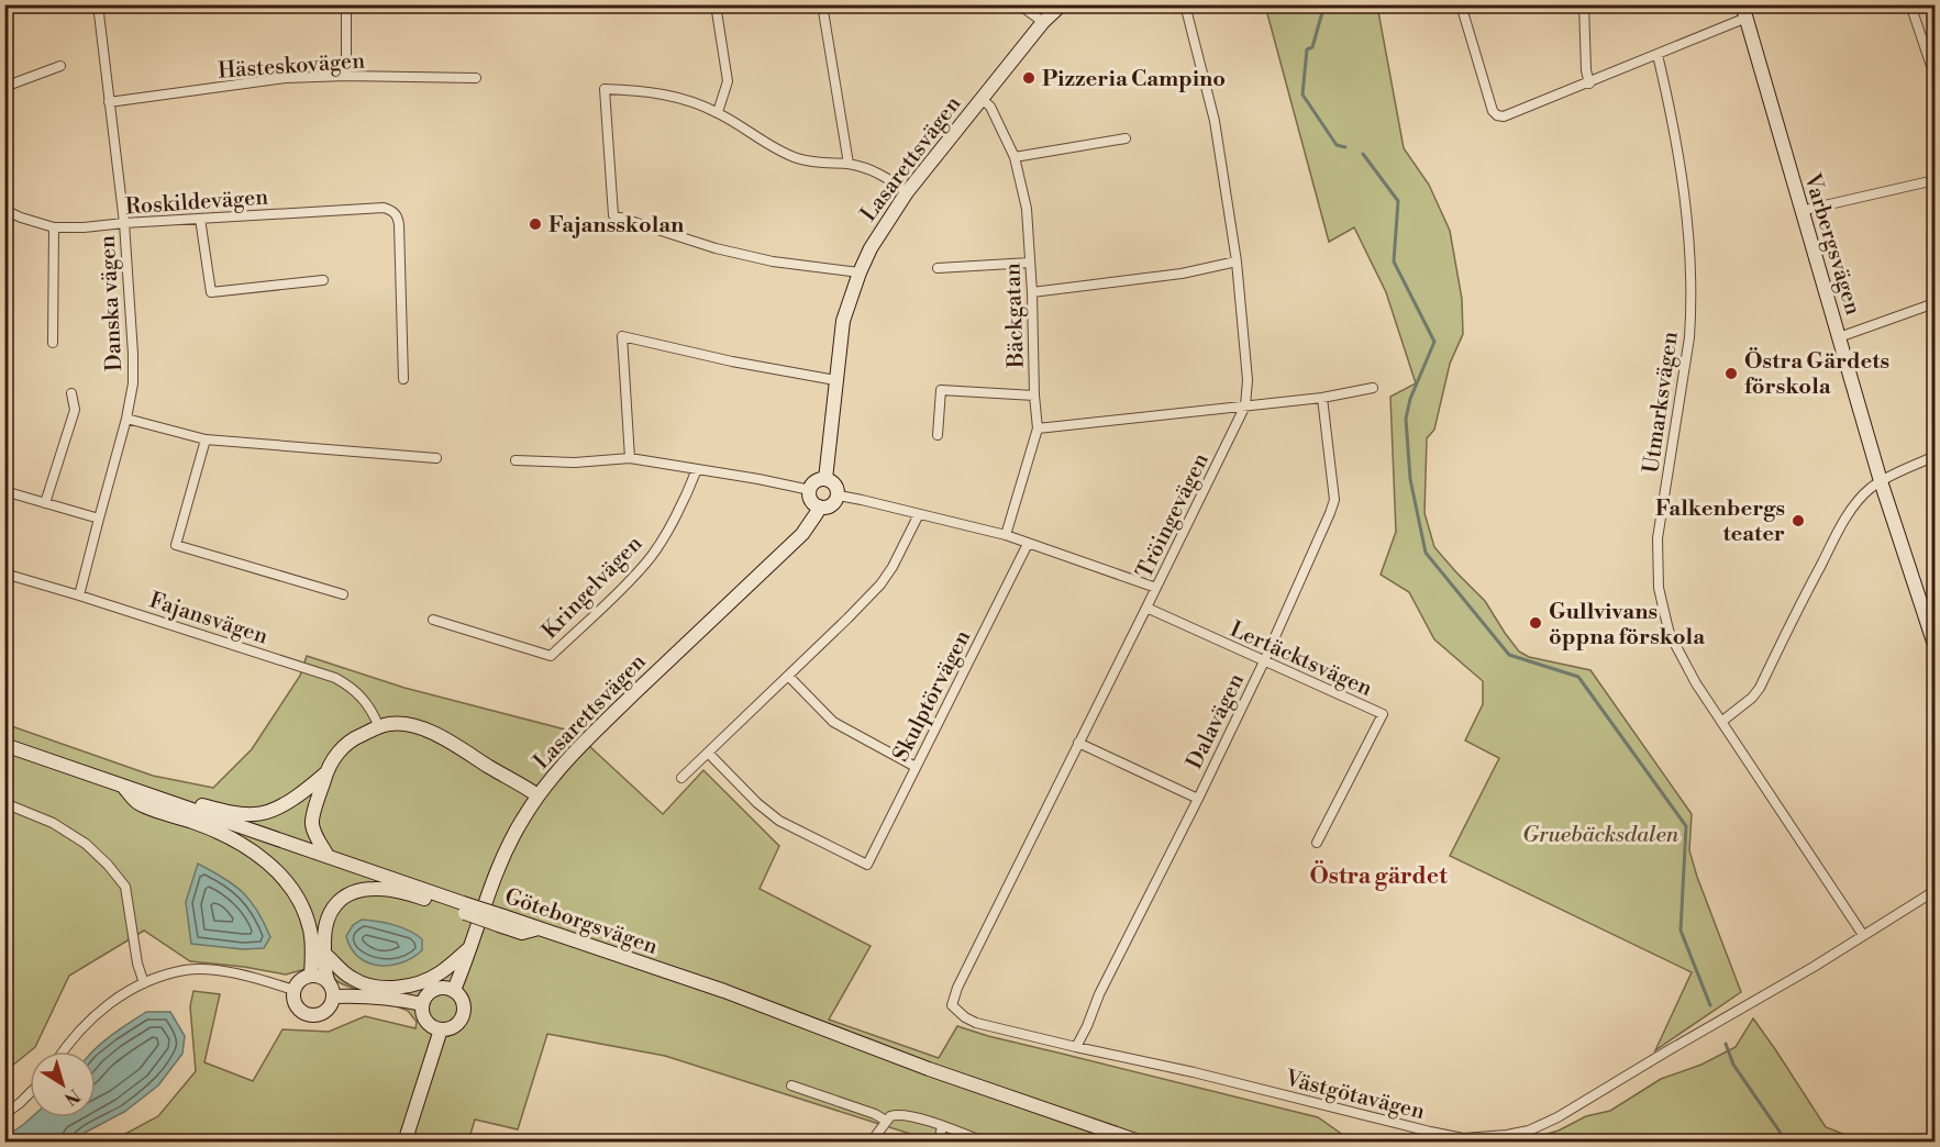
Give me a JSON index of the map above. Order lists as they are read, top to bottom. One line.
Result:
{"streets":{"main road":["Lasarettsvägen","Varbergsvägen","Göteborgsvägen"],"street":["Hästeskovägen","Roskildevägen","Danska vägen","Bäckgatan","Utmarksvägen","Tröingevägen","Kringelvägen","Fajansvägen","Lertäcktsvägen","Skulptörvägen","Dalavägen","Västgötavägen"]},"crossings":[["Hästeskovägen","Danska vägen"],["Lasarettsvägen","Bäckgatan"],["Roskildevägen","Danska vägen"],["Danska vägen","Fajansvägen"],["Utmarksvägen","Västgötavägen"],["Tröingevägen","Lertäcktsvägen"],["Tröingevägen","Västgötavägen"],["Lertäcktsvägen","Dalavägen"],["Dalavägen","Västgötavägen"]],"districts":["Östra gärdet"],"parks":["Gruebäcksdalen"],"places":["Pizzeria Campino","Fajansskolan","Östra Gärdets förskola","Falkenbergs teater","Gullvivans öppna förskola"],"north":"bottom right"}
